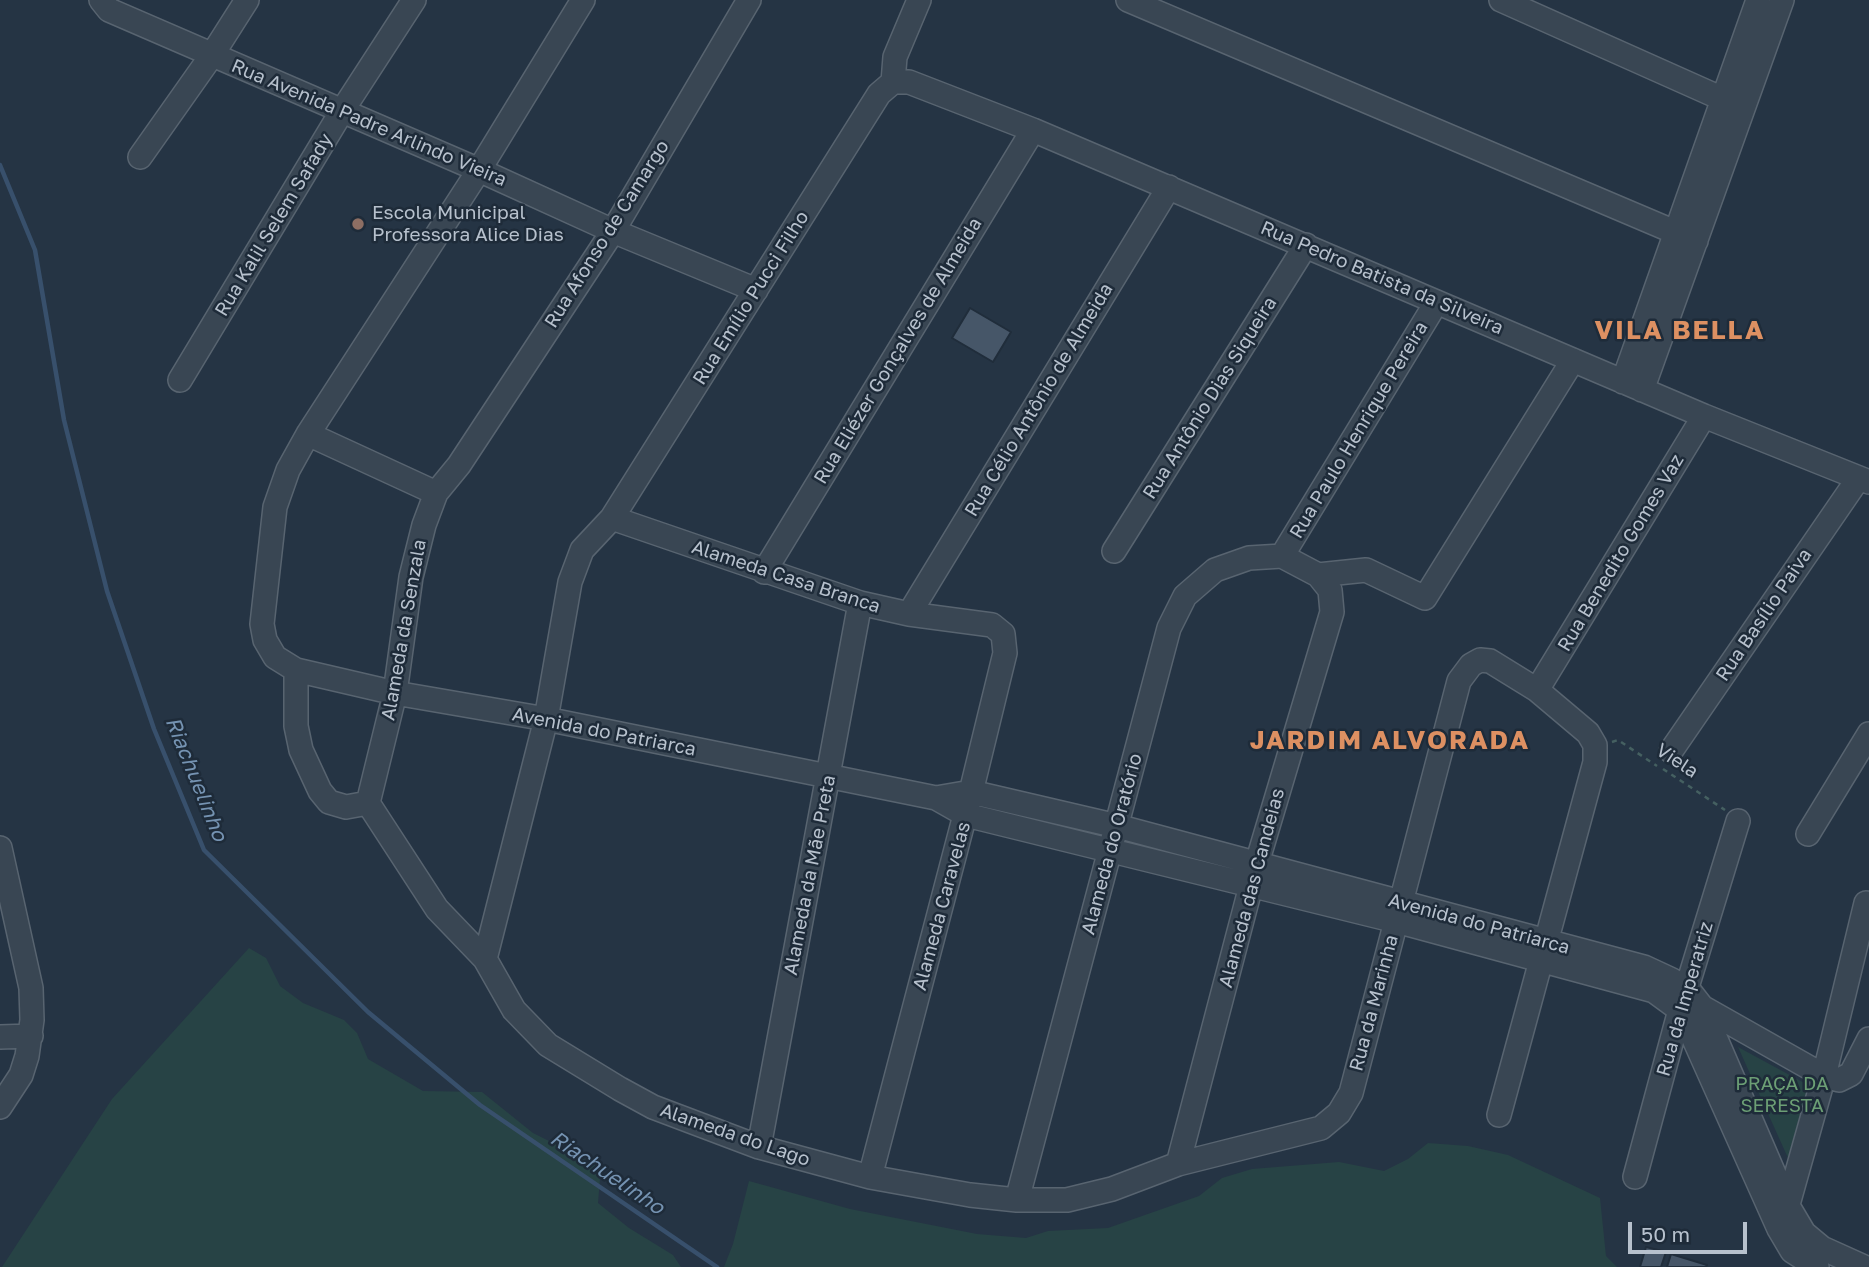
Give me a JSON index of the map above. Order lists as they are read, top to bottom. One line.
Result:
{"streets":{"street":["Rua Avenida Padre Arlindo Vieira","Rua Kalil Selem Safady","Rua Afonso de Camargo","Rua Pedro Batista da Silveira","Rua Emílio Pucci Filho","Rua Eliézer Gonçalves de Almeida","Rua Antônio Dias Siqueira","Rua Célio Antônio de Almeida","Rua Paulo Henrique Pereira","Rua Benedito Gomes Vaz","Alameda Casa Branca","Rua Basílio Paiva","Alameda da Senzala","Avenida do Patriarca","Alameda do Oratório","Alameda da Mãe Preta","Alameda das Candeias","Alameda Caravelas","Rua da Imperatriz","Rua da Marinha","Alameda do Lago"],"path":["Viela"]},"crossings":[["Rua Avenida Padre Arlindo Vieira","Rua Kalil Selem Safady"],["Rua Avenida Padre Arlindo Vieira","Rua Afonso de Camargo"],["Rua Avenida Padre Arlindo Vieira","Rua Emílio Pucci Filho"],["Rua Afonso de Camargo","Alameda da Senzala"],["Rua Pedro Batista da Silveira","Rua Emílio Pucci Filho"],["Rua Pedro Batista da Silveira","Rua Eliézer Gonçalves de Almeida"],["Rua Pedro Batista da Silveira","Rua Antônio Dias Siqueira"],["Rua Pedro Batista da Silveira","Rua Célio Antônio de Almeida"],["Rua Pedro Batista da Silveira","Rua Paulo Henrique Pereira"],["Rua Pedro Batista da Silveira","Rua Benedito Gomes Vaz"],["Rua Pedro Batista da Silveira","Rua Basílio Paiva"],["Rua Emílio Pucci Filho","Alameda Casa Branca"],["Rua Emílio Pucci Filho","Avenida do Patriarca"],["Rua Emílio Pucci Filho","Alameda do Lago"],["Rua Eliézer Gonçalves de Almeida","Alameda Casa Branca"],["Rua Célio Antônio de Almeida","Alameda Casa Branca"],["Rua Paulo Henrique Pereira","Alameda do Oratório"],["Rua Benedito Gomes Vaz","Rua da Marinha"],["Alameda Casa Branca","Alameda da Mãe Preta"],["Alameda Casa Branca","Alameda Caravelas"],["Alameda da Senzala","Avenida do Patriarca"],["Alameda da Senzala","Alameda do Lago"],["Avenida do Patriarca","Alameda do Oratório"],["Avenida do Patriarca","Alameda da Mãe Preta"],["Avenida do Patriarca","Alameda das Candeias"],["Avenida do Patriarca","Alameda Caravelas"],["Avenida do Patriarca","Rua da Imperatriz"],["Avenida do Patriarca","Rua da Marinha"],["Viela","Rua da Imperatriz"],["Viela","Rua da Marinha"],["Alameda do Oratório","Alameda do Lago"],["Alameda da Mãe Preta","Alameda do Lago"],["Alameda das Candeias","Alameda do Lago"],["Alameda Caravelas","Alameda do Lago"],["Rua da Marinha","Alameda do Lago"]],"districts":["VILA BELLA","JARDIM ALVORADA"],"water":["Riachuelinho"],"parks":["PRAÇA DA SERESTA"],"places":["Escola Municipal Professora Alice Dias"],"scale_bar":"50 m"}
